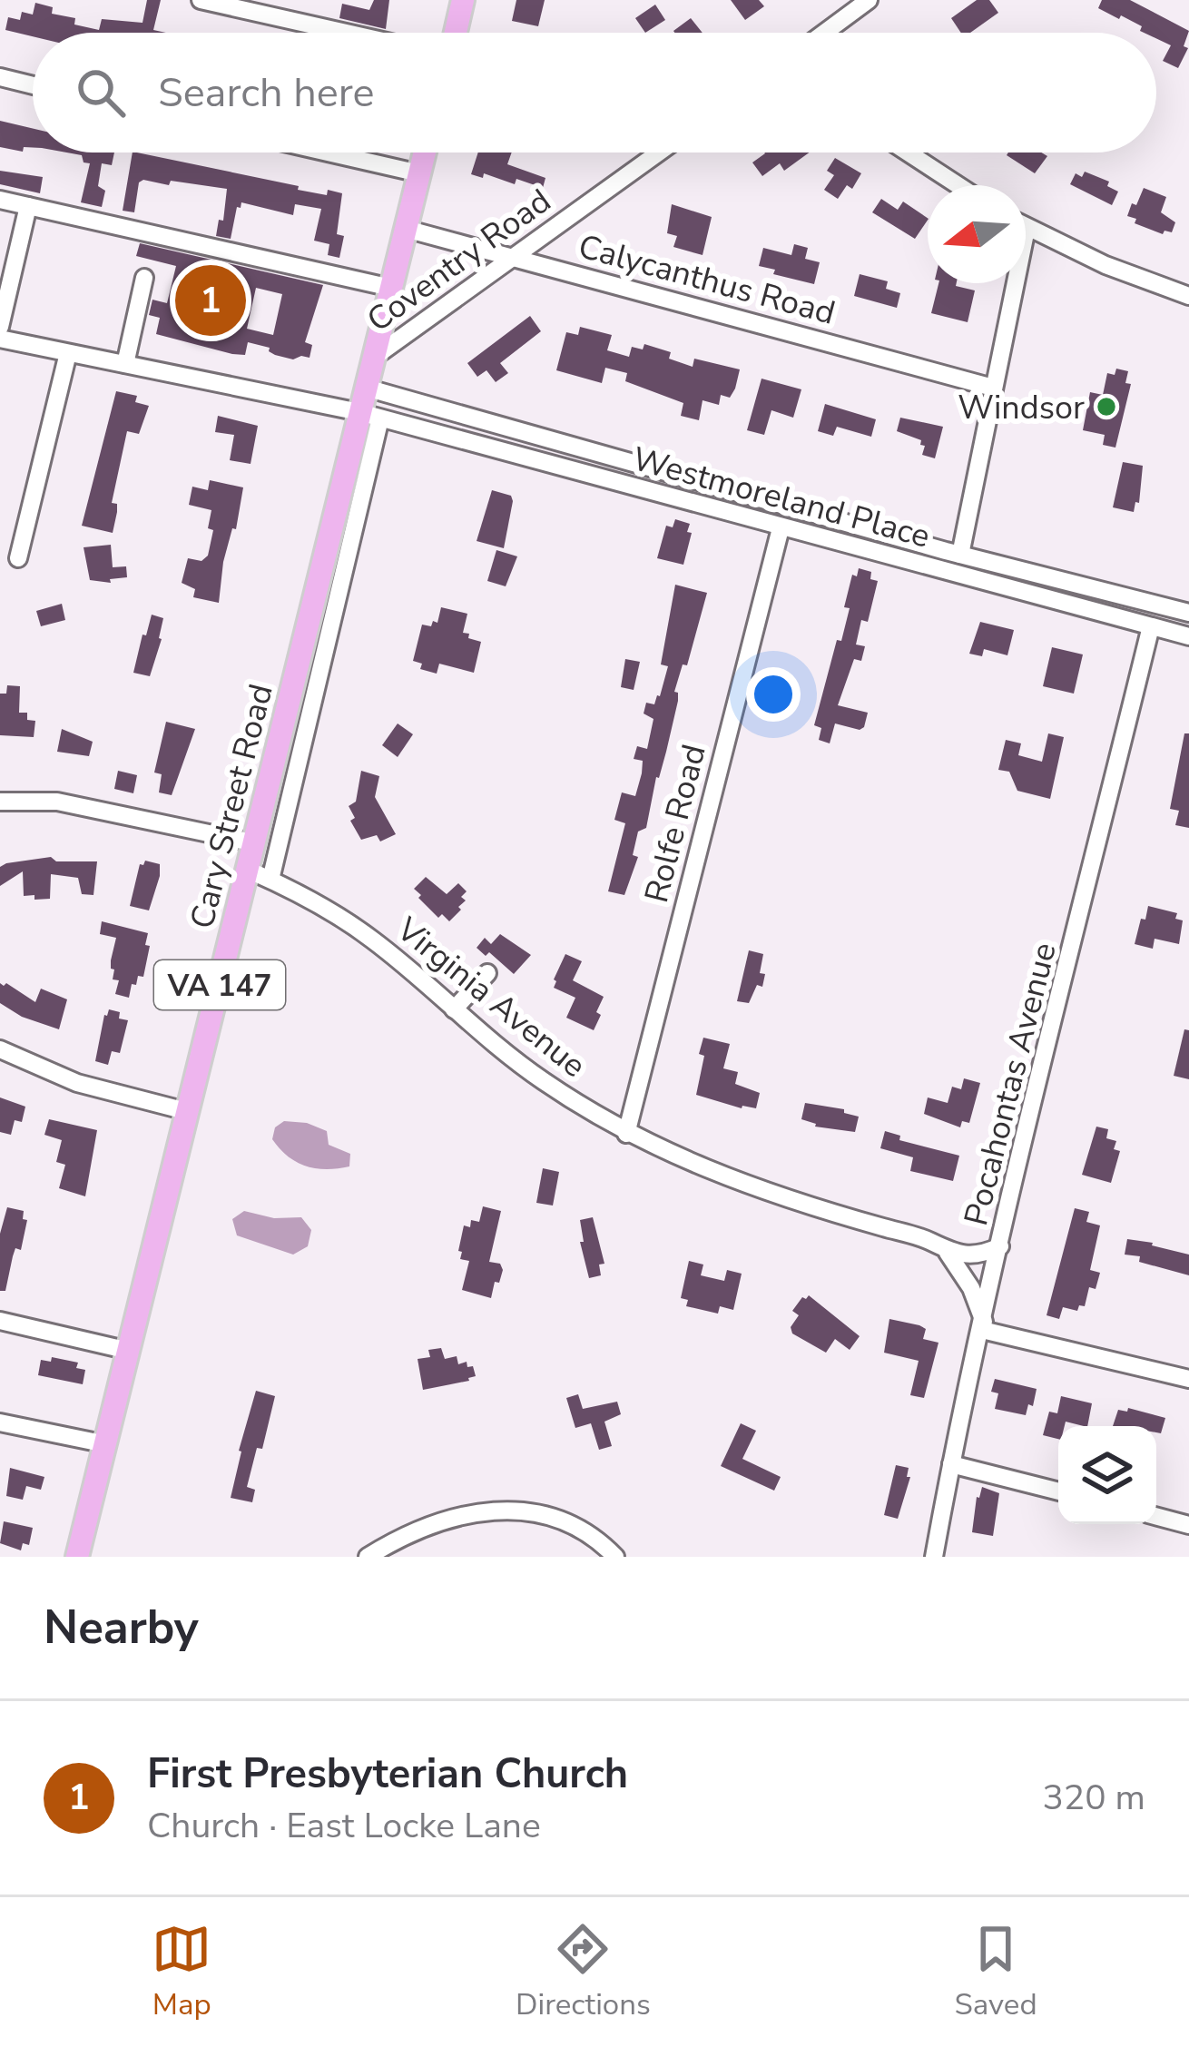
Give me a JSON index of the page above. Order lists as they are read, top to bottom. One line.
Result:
{"streets":{"main road":["Cary Street Road","VA 147"],"street":["Coventry Road","Calycanthus Road","Westmoreland Place","Rolfe Road","Virginia Avenue","Pocahontas Avenue"]},"crossings":[["Coventry Road","Calycanthus Road"],["Coventry Road","Cary Street Road"],["Calycanthus Road","Cary Street Road"],["Westmoreland Place","Cary Street Road"],["Westmoreland Place","Rolfe Road"],["Westmoreland Place","Pocahontas Avenue"],["Cary Street Road","Virginia Avenue"],["Rolfe Road","Virginia Avenue"],["Virginia Avenue","Pocahontas Avenue"]],"places":["Windsor"],"north":"left","page":{"search":"Search here","pins":"1","heading":"Nearby","list":[{"mark":"1","name":"First Presbyterian Church","note":"Church · East Locke Lane","value":"320 m"}],"nav":["Map","Directions","Saved"]}}
